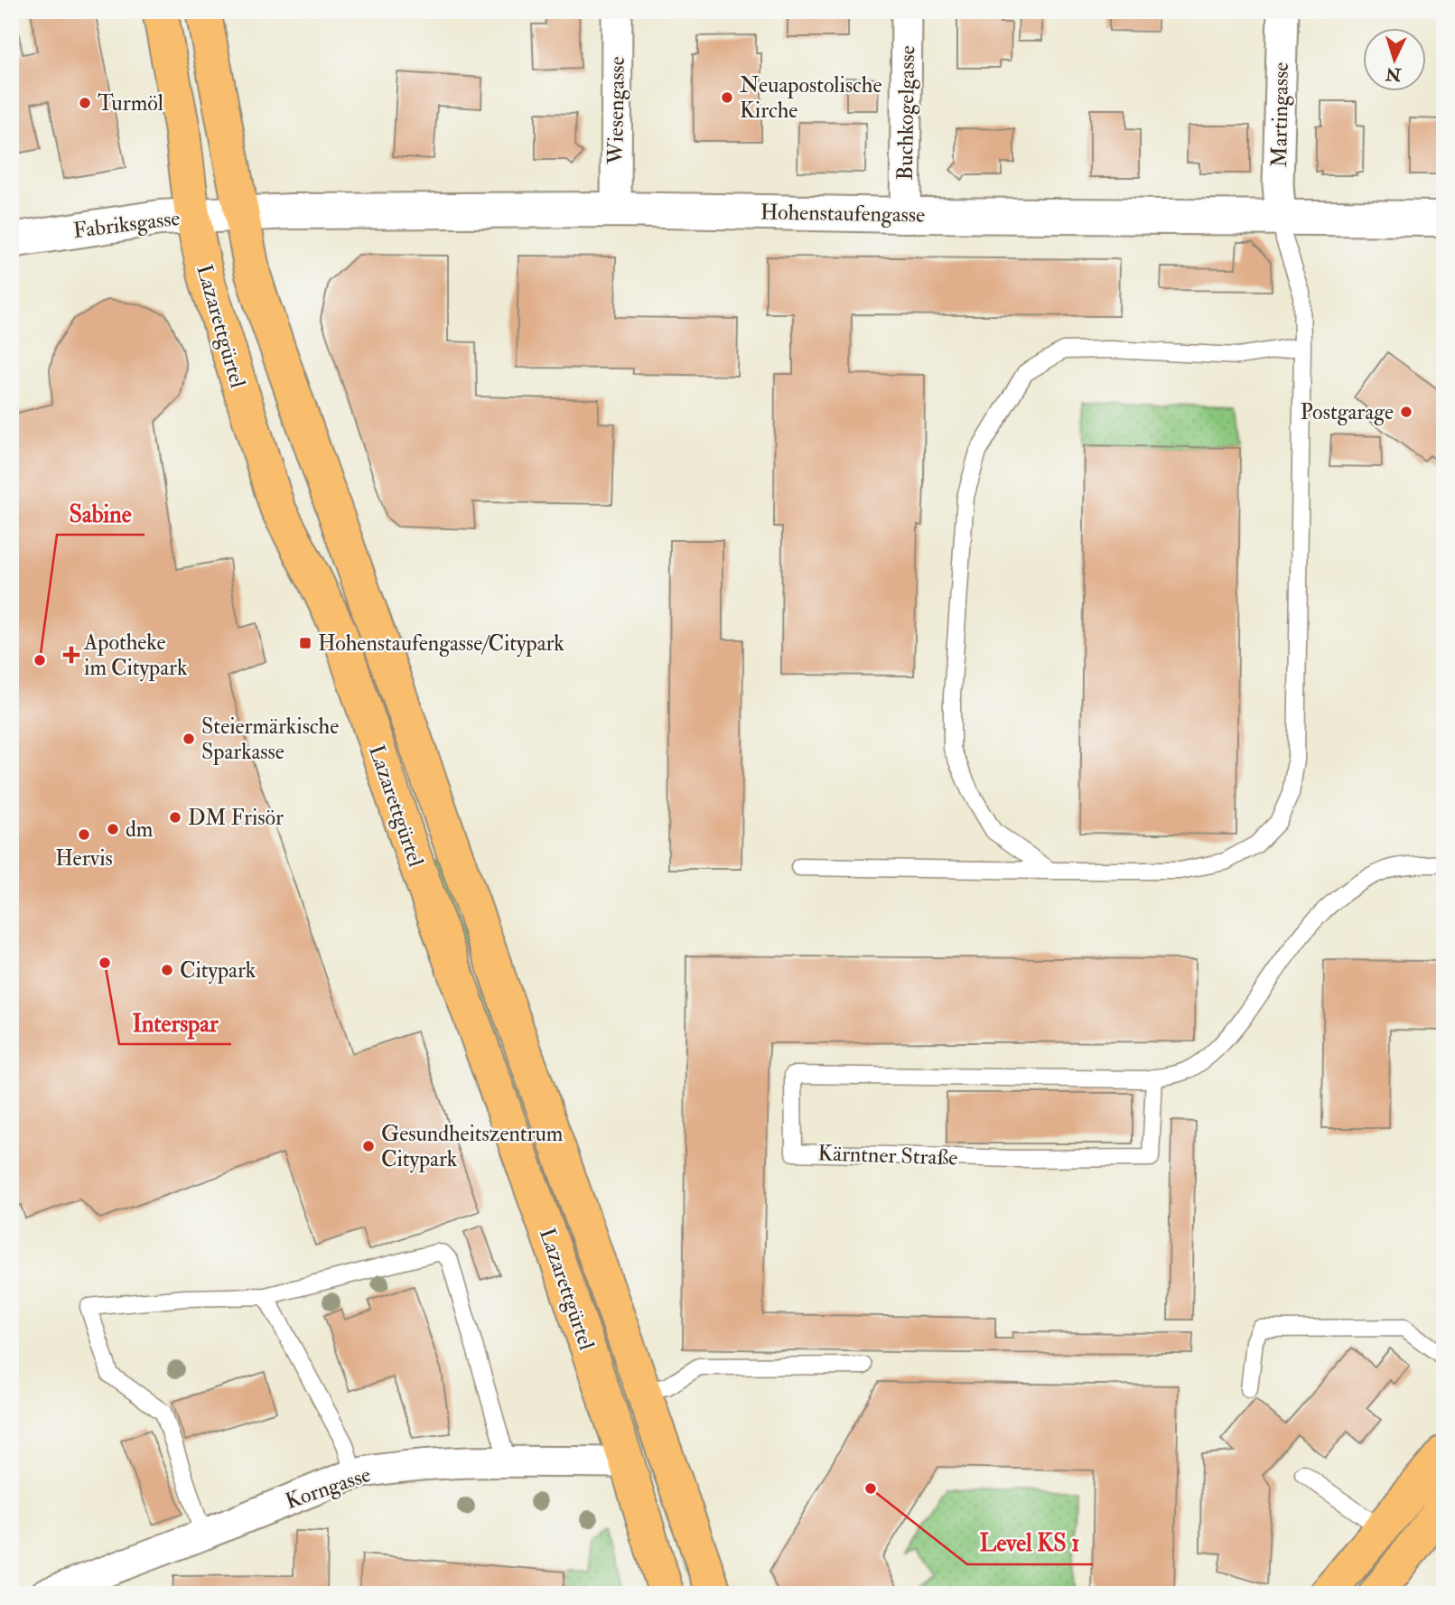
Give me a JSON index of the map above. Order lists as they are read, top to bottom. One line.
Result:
{"streets":{"main road":["Lazarettgürtel"],"street":["Wiesengasse","Buchkogelgasse","Martingasse","Hohenstaufengasse","Fabriksgasse","Korngasse"],"lane":["Kärntner Straße"]},"crossings":[["Wiesengasse","Hohenstaufengasse"],["Buchkogelgasse","Hohenstaufengasse"],["Martingasse","Hohenstaufengasse"],["Hohenstaufengasse","Fabriksgasse"],["Hohenstaufengasse","Lazarettgürtel"],["Fabriksgasse","Lazarettgürtel"],["Lazarettgürtel","Korngasse"]],"places":{"other":["Neuapostolische Kirche","Turmöl","Postgarage","Sabine","Steiermärkische Sparkasse","DM Frisör","dm","Hervis","Interspar","Citypark","Gesundheitszentrum Citypark","Level KS 1"],"transit":["Hohenstaufengasse/Citypark"],"health":["Apotheke im Citypark"]},"north":"bottom"}
